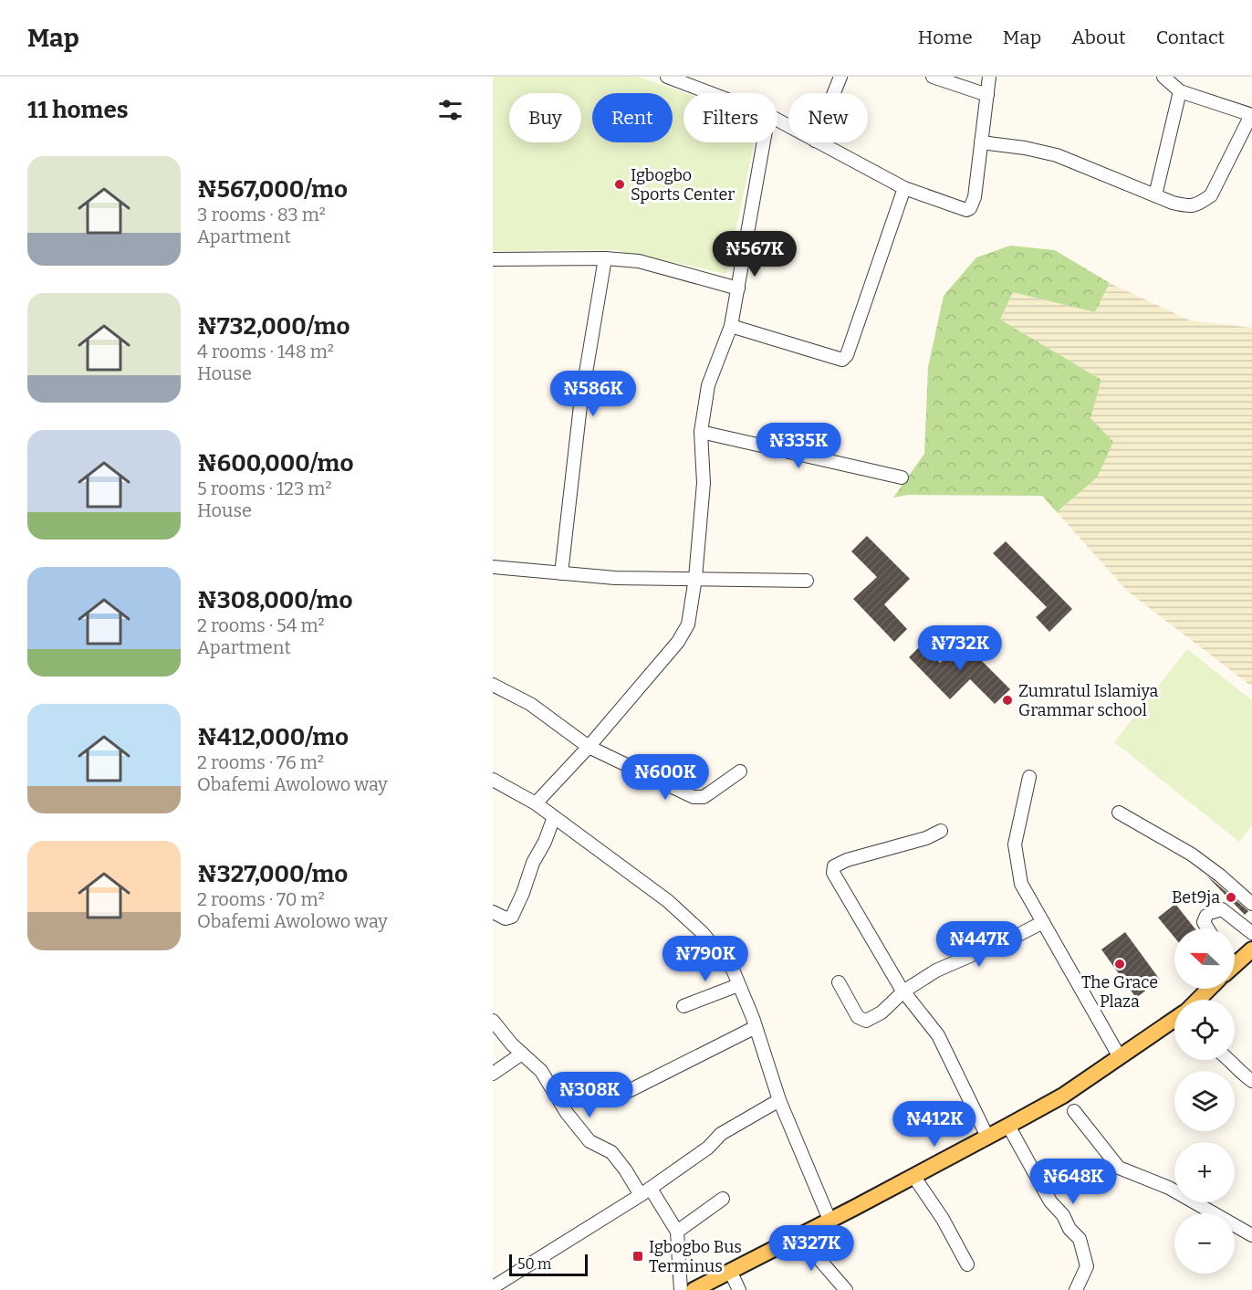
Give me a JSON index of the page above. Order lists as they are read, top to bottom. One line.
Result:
{"places":{"other":["Igbogbo Sports Center","Zumratul Islamiya Grammar school","Bet9ja","The Grace Plaza"],"transit":["Igbogbo Bus Terminus"]},"scale_bar":"50 m","north":"left","page":{"header":"Map","nav":["Home","Map","About","Contact"],"heading":"11 homes","chip":["Buy","Rent","Filters","New"],"list":[{"name":"₦567,000/mo","note":"3 rooms · 83 m² · Apartment"},{"name":"₦732,000/mo","note":"4 rooms · 148 m² · House"},{"name":"₦600,000/mo","note":"5 rooms · 123 m² · House"},{"name":"₦308,000/mo","note":"2 rooms · 54 m² · Apartment"},{"name":"₦412,000/mo","note":"2 rooms · 76 m² · Obafemi Awolowo way"},{"name":"₦327,000/mo","note":"2 rooms · 70 m² · Obafemi Awolowo way"}],"price":["₦567K","₦586K","₦335K","₦732K","₦600K","₦447K","₦790K","₦308K","₦412K","₦648K","₦327K"],"map_buttons":["+","−"],"scale":"50 m"}}
